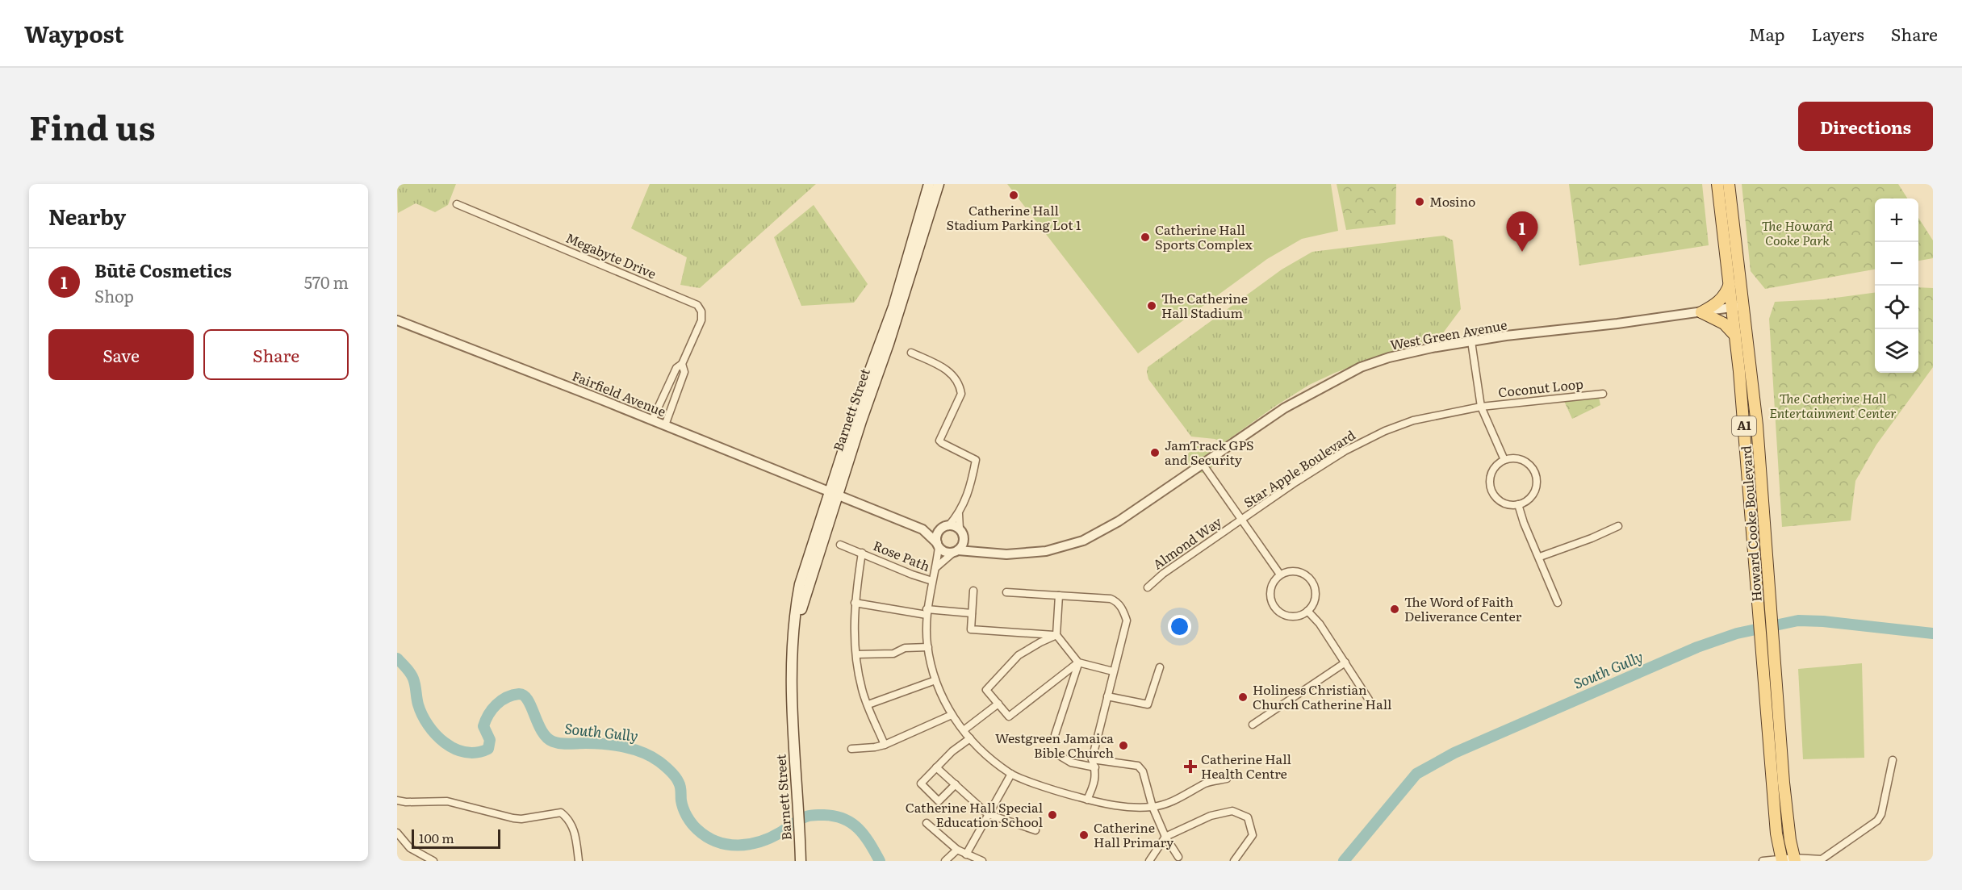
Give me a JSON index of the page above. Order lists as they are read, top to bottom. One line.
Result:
{"streets":{"main road":["Barnett Street","A1","Howard Cooke Boulevard"],"street":["Megabyte Drive","West Green Avenue","Coconut Loop","Fairfield Avenue","Star Apple Boulevard","Almond Way","Rose Path"]},"crossings":[["Megabyte Drive","Fairfield Avenue"],["West Green Avenue","Howard Cooke Boulevard"],["Coconut Loop","Star Apple Boulevard"],["Fairfield Avenue","Barnett Street"],["Star Apple Boulevard","Almond Way"]],"water":["South Gully"],"parks":["The Howard Cooke Park","The Catherine Hall Entertainment Center"],"places":{"other":["Catherine Hall Stadium Parking Lot 1","Mosino","Catherine Hall Sports Complex","The Catherine Hall Stadium","JamTrack GPS and Security","The Word of Faith Deliverance Center","Holiness Christian Church Catherine Hall","Westgreen Jamaica Bible Church","Catherine Hall Special Education School","Catherine Hall Primary"],"health":["Catherine Hall Health Centre"]},"scale_bar":"100 m","page":{"header":"Waypost","nav":["Map","Layers","Share"],"title":"Find us","buttons":["Directions",["Save","Share"]],"heading":"Nearby","map_buttons":["+","−"],"pins":"1","list":[{"mark":"1","name":"Būtē Cosmetics","note":"Shop","value":"570 m"}],"scale":"100 m"}}
